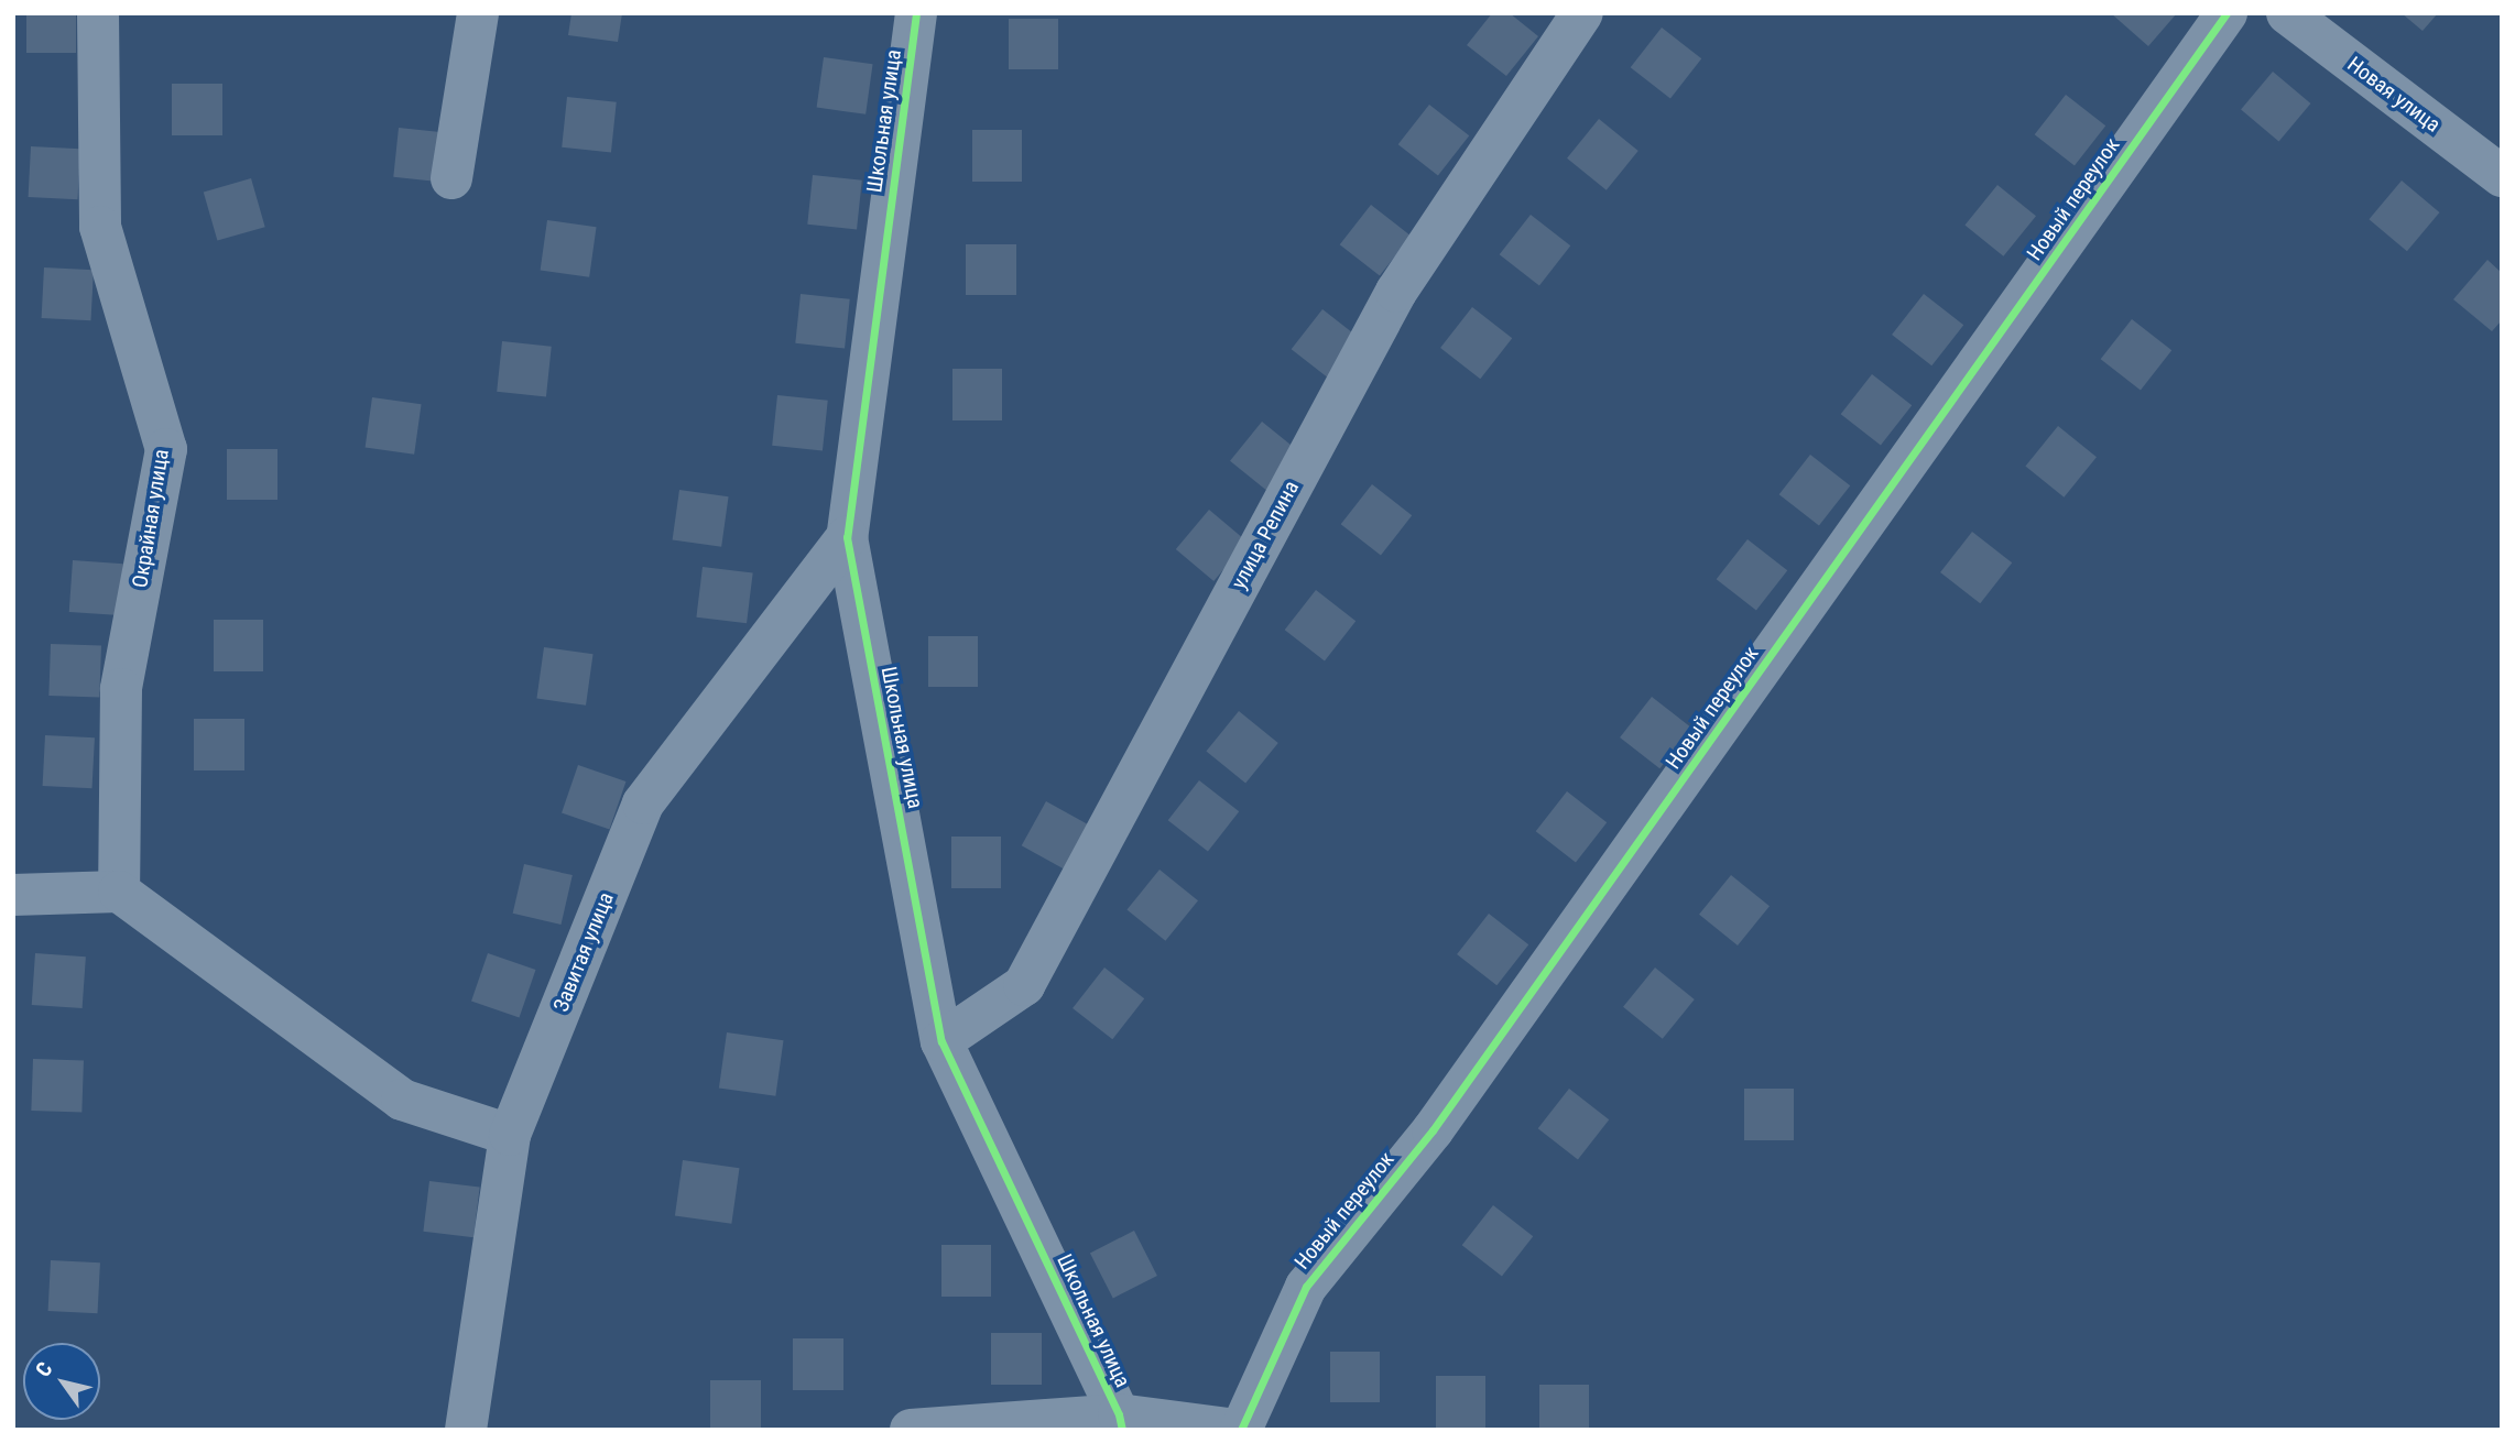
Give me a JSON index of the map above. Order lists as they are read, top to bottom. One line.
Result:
{"streets":{"street":["Новая улица","Школьная улица","Новый переулок","Окрайная улица","улица Репина","Завитая улица"]},"crossings":[["Школьная улица","улица Репина"],["Школьная улица","Завитая улица"]],"north":"top left"}
